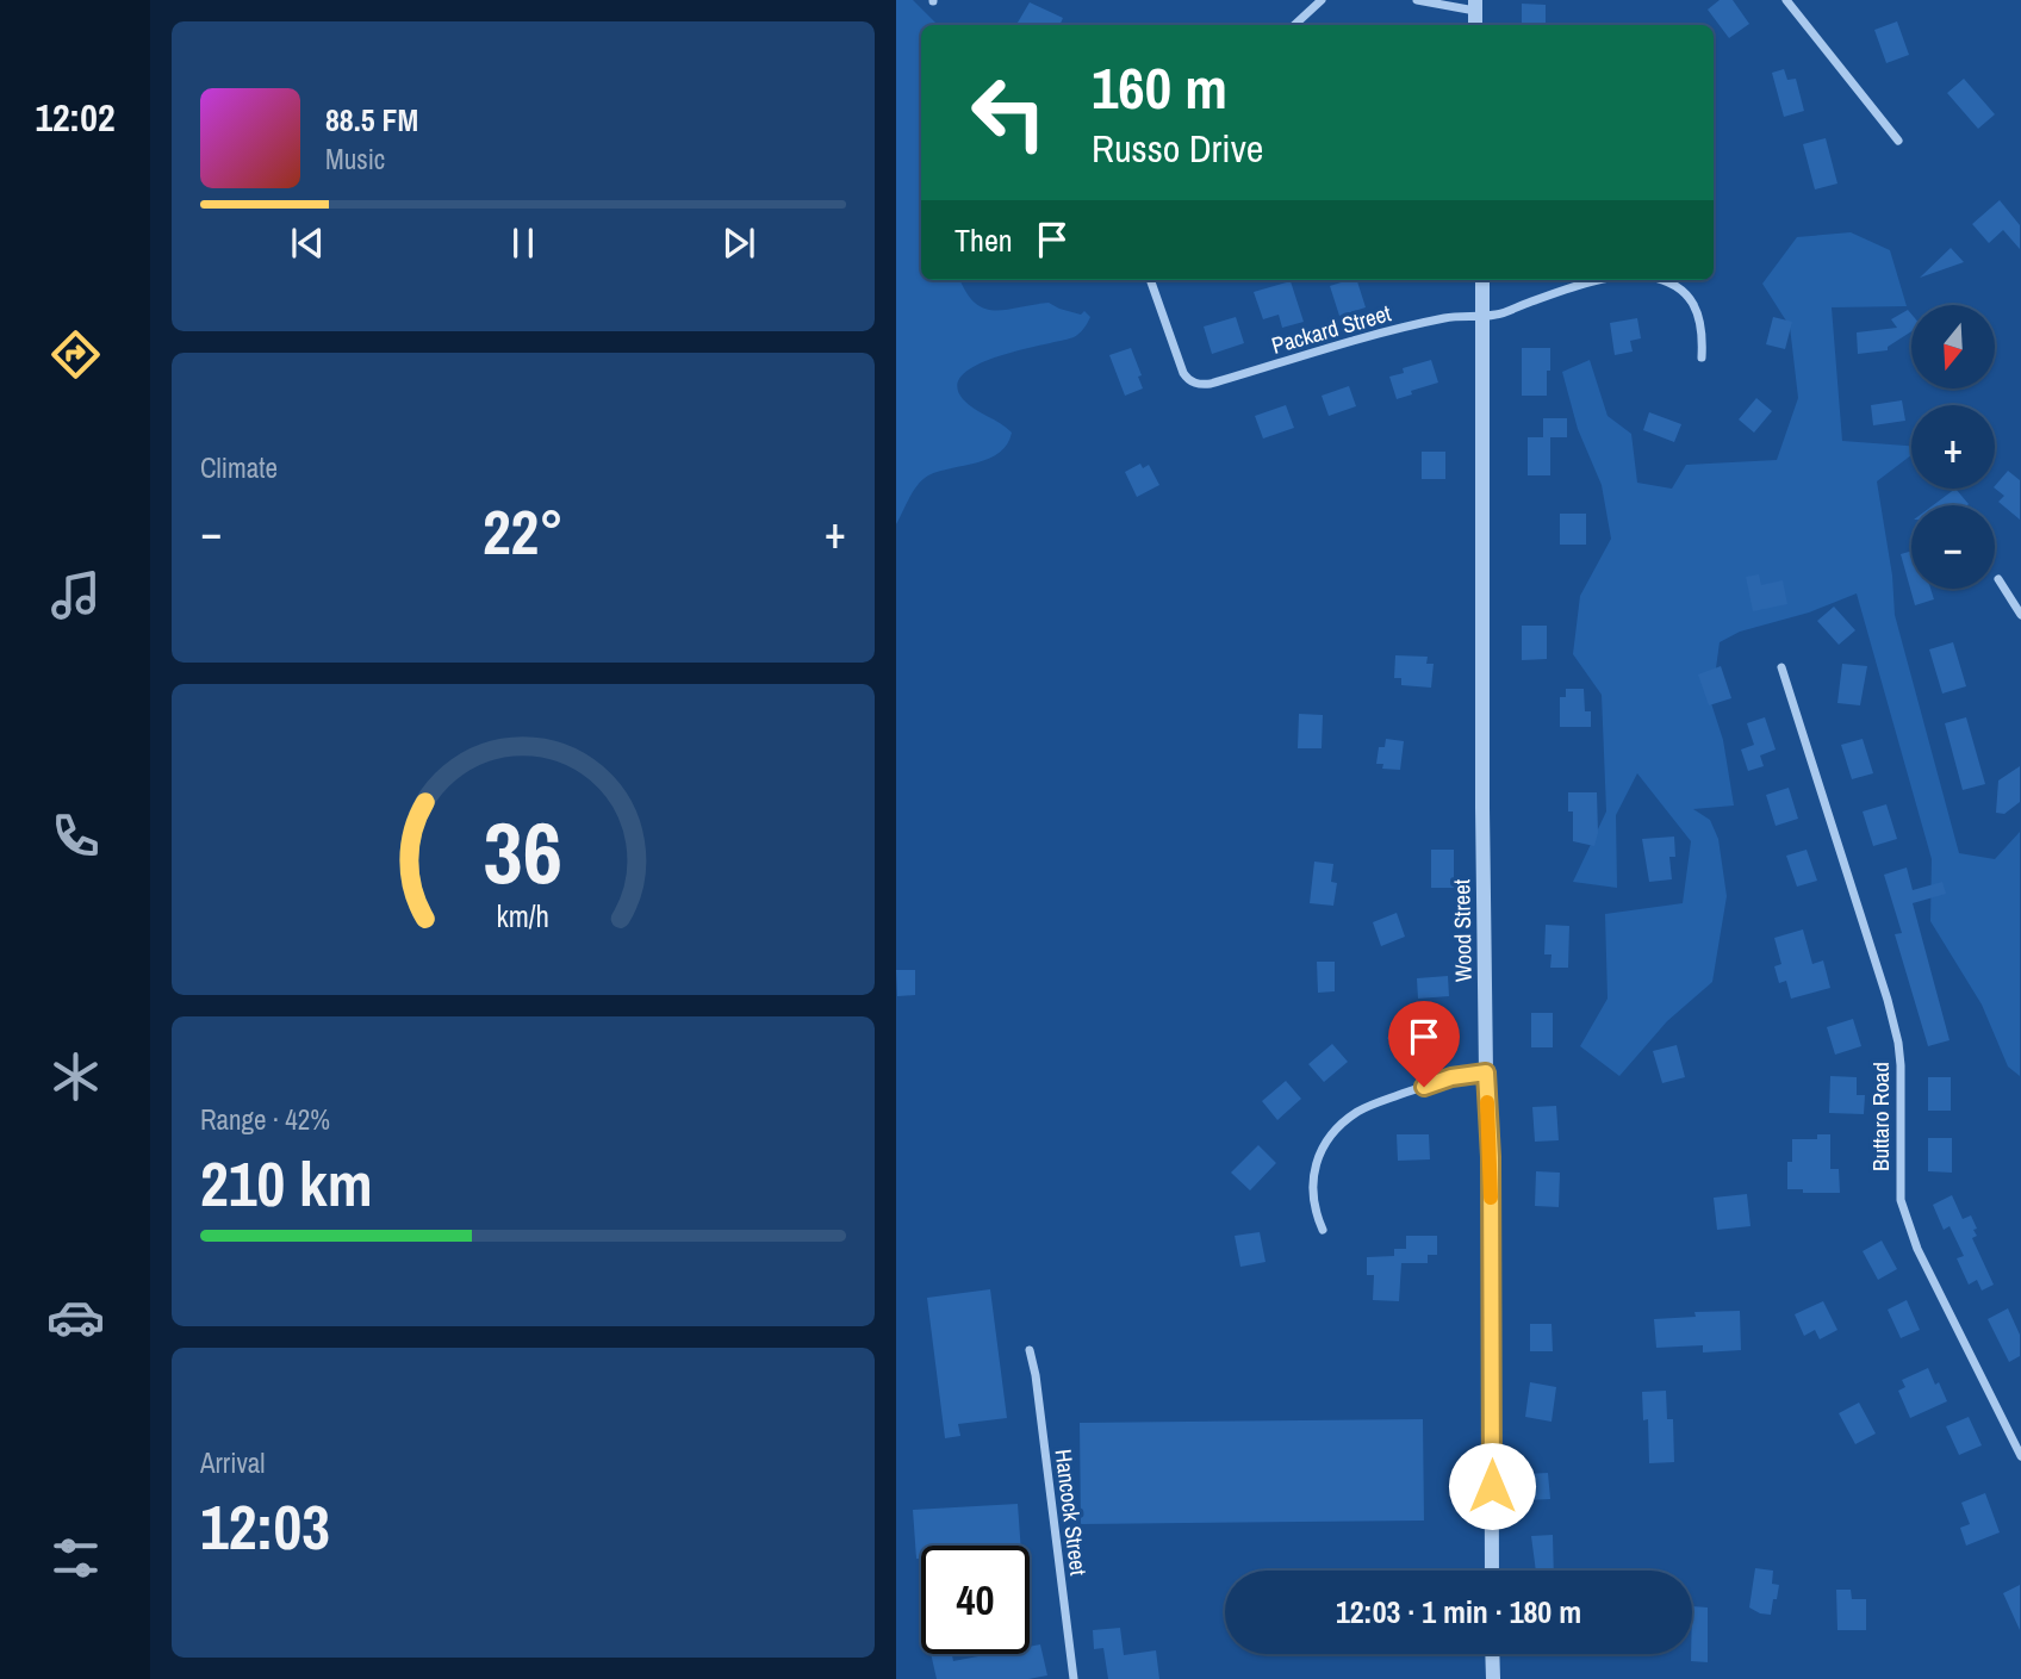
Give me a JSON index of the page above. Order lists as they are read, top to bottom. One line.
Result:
{"streets":{"street":["Packard Street","Wood Street","Buttaro Road","Hancock Street"]},"crossings":[["Packard Street","Wood Street"]],"north":"bottom","page":{"tabs":"12:02","turn":["160 m","Russo Drive"],"song":["88.5 FM","Music"],"then":"Then","map_buttons":["+","−"],"tile":["Climate",["Range · 42%","210 km"],["Arrival","12:03"]],"heat":["−","22°","+"],"limit":"40","trip":"12:03 · 1 min · 180 m","gauge":["36","km/h"]}}
